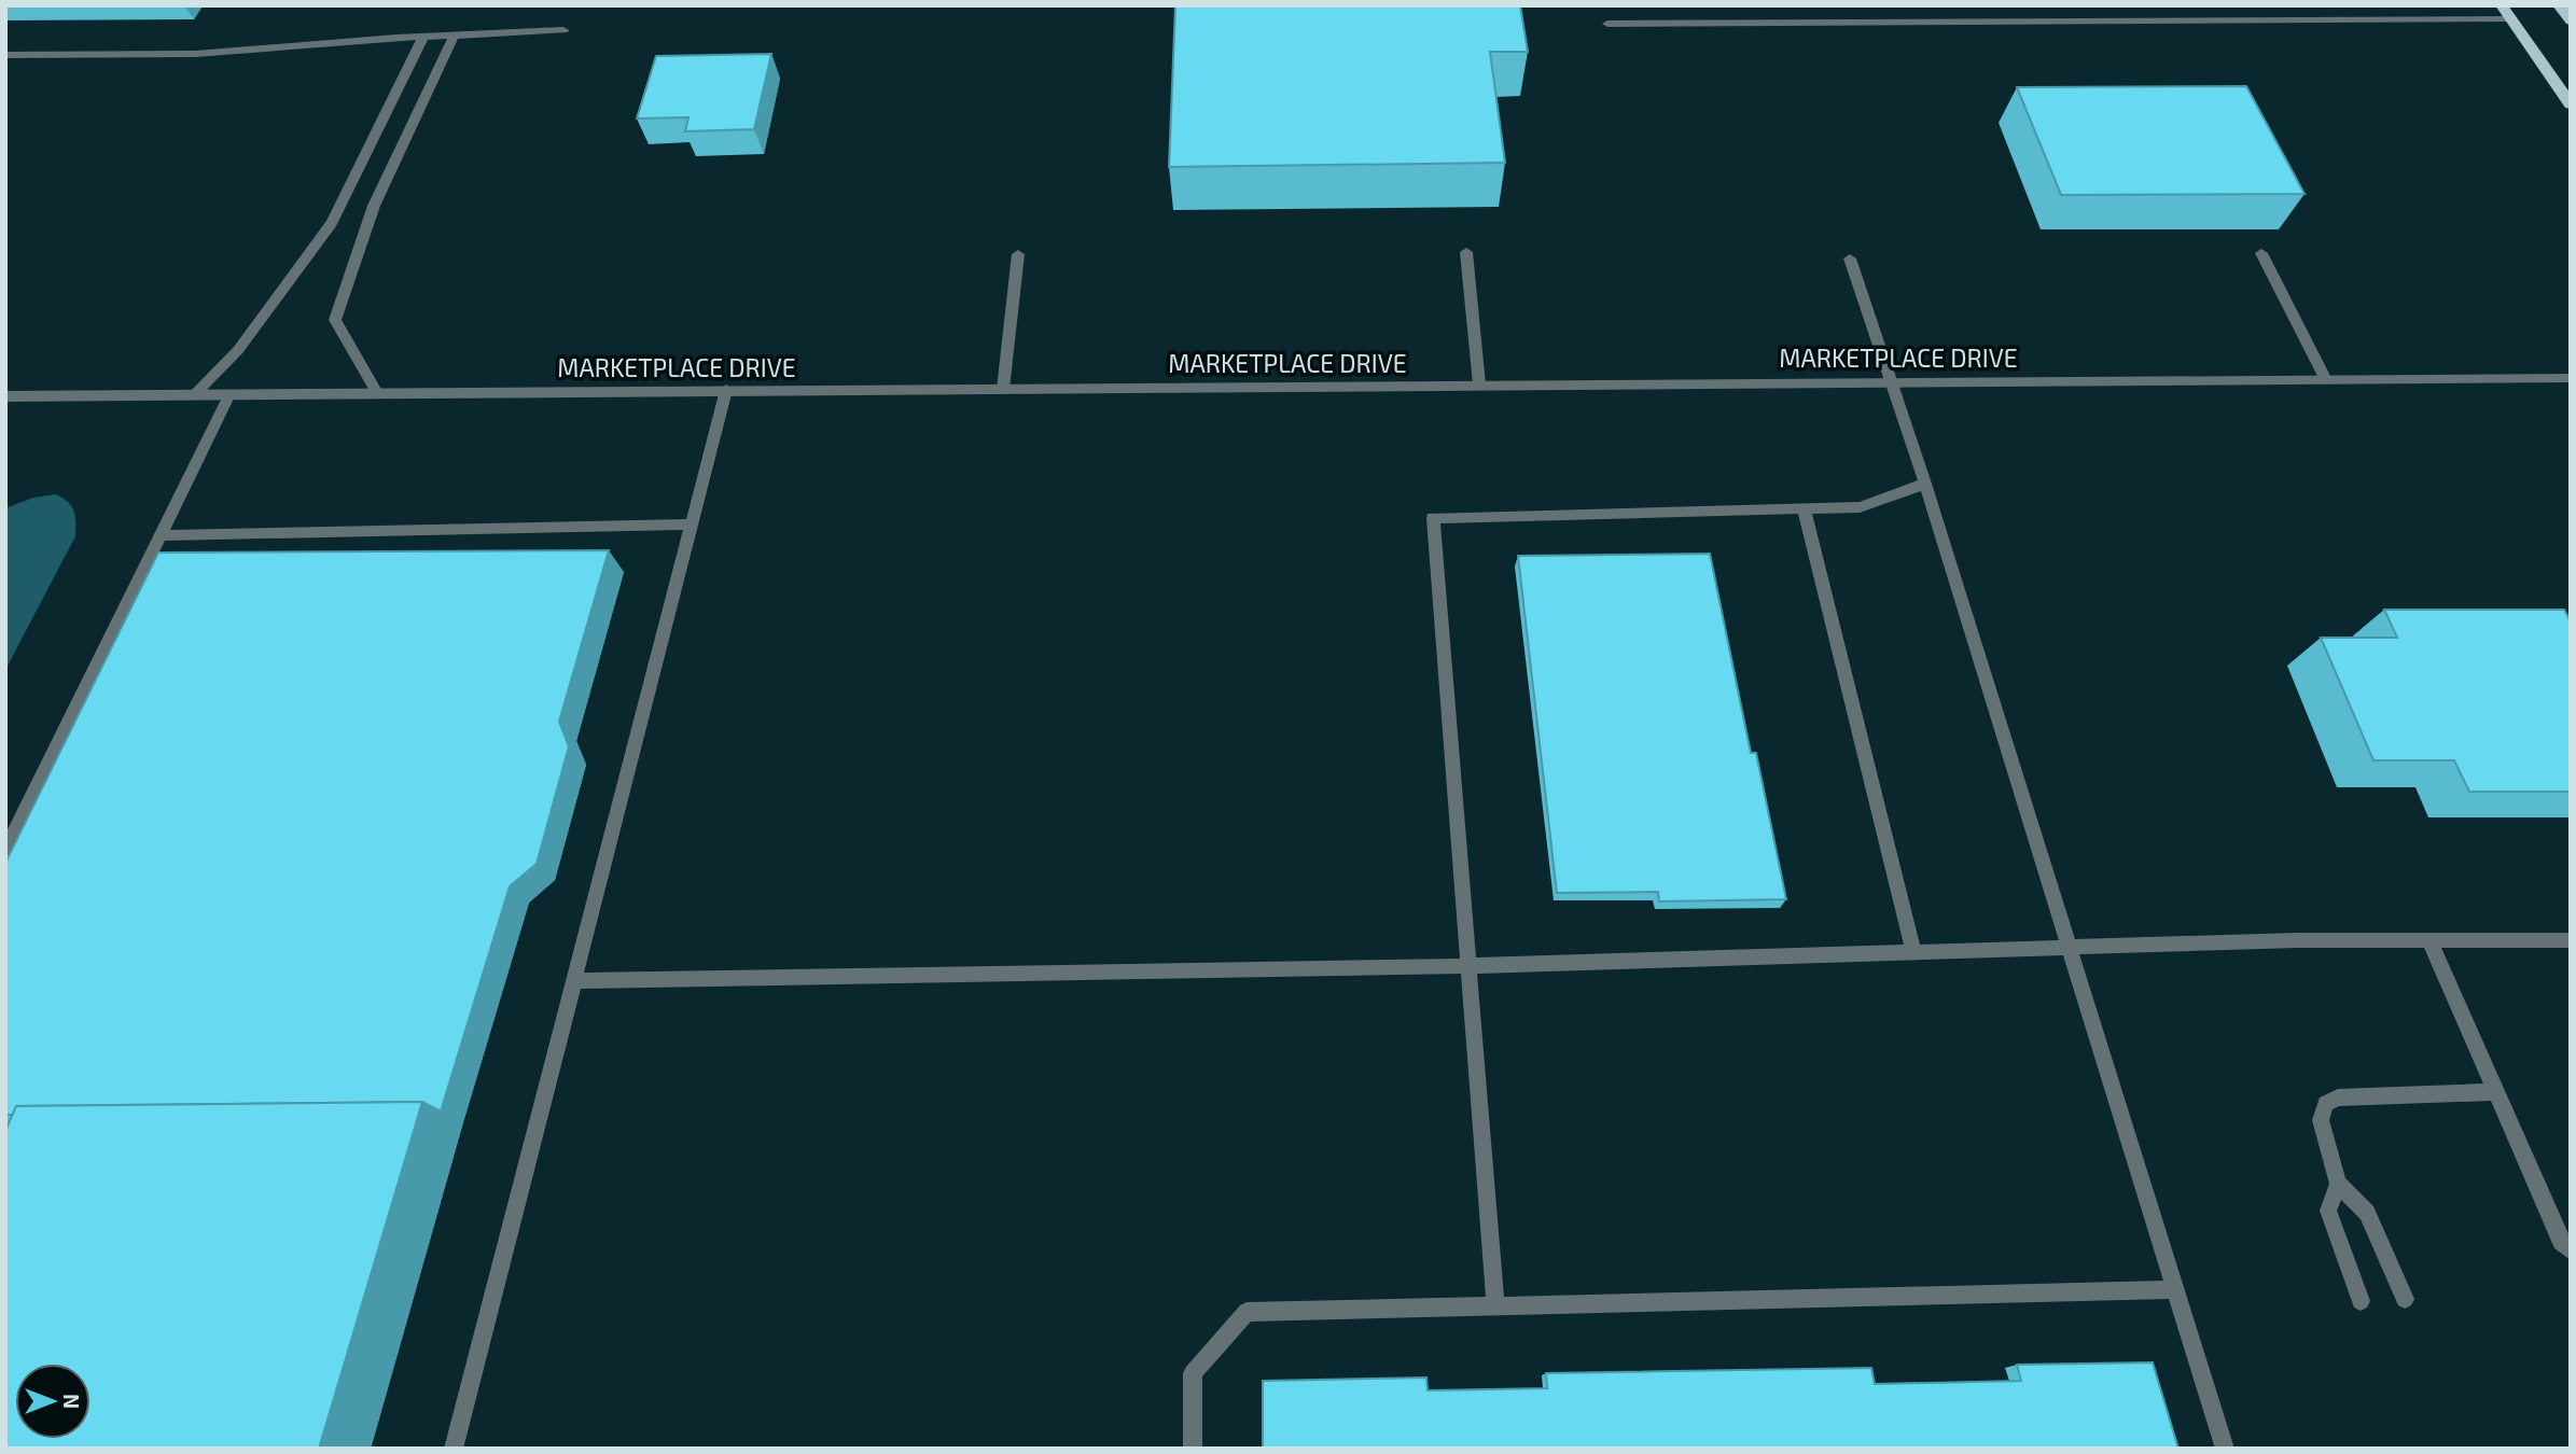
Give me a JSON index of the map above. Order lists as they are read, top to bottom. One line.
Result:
{"streets":{"street":["MARKETPLACE DRIVE"]},"north":"right"}
